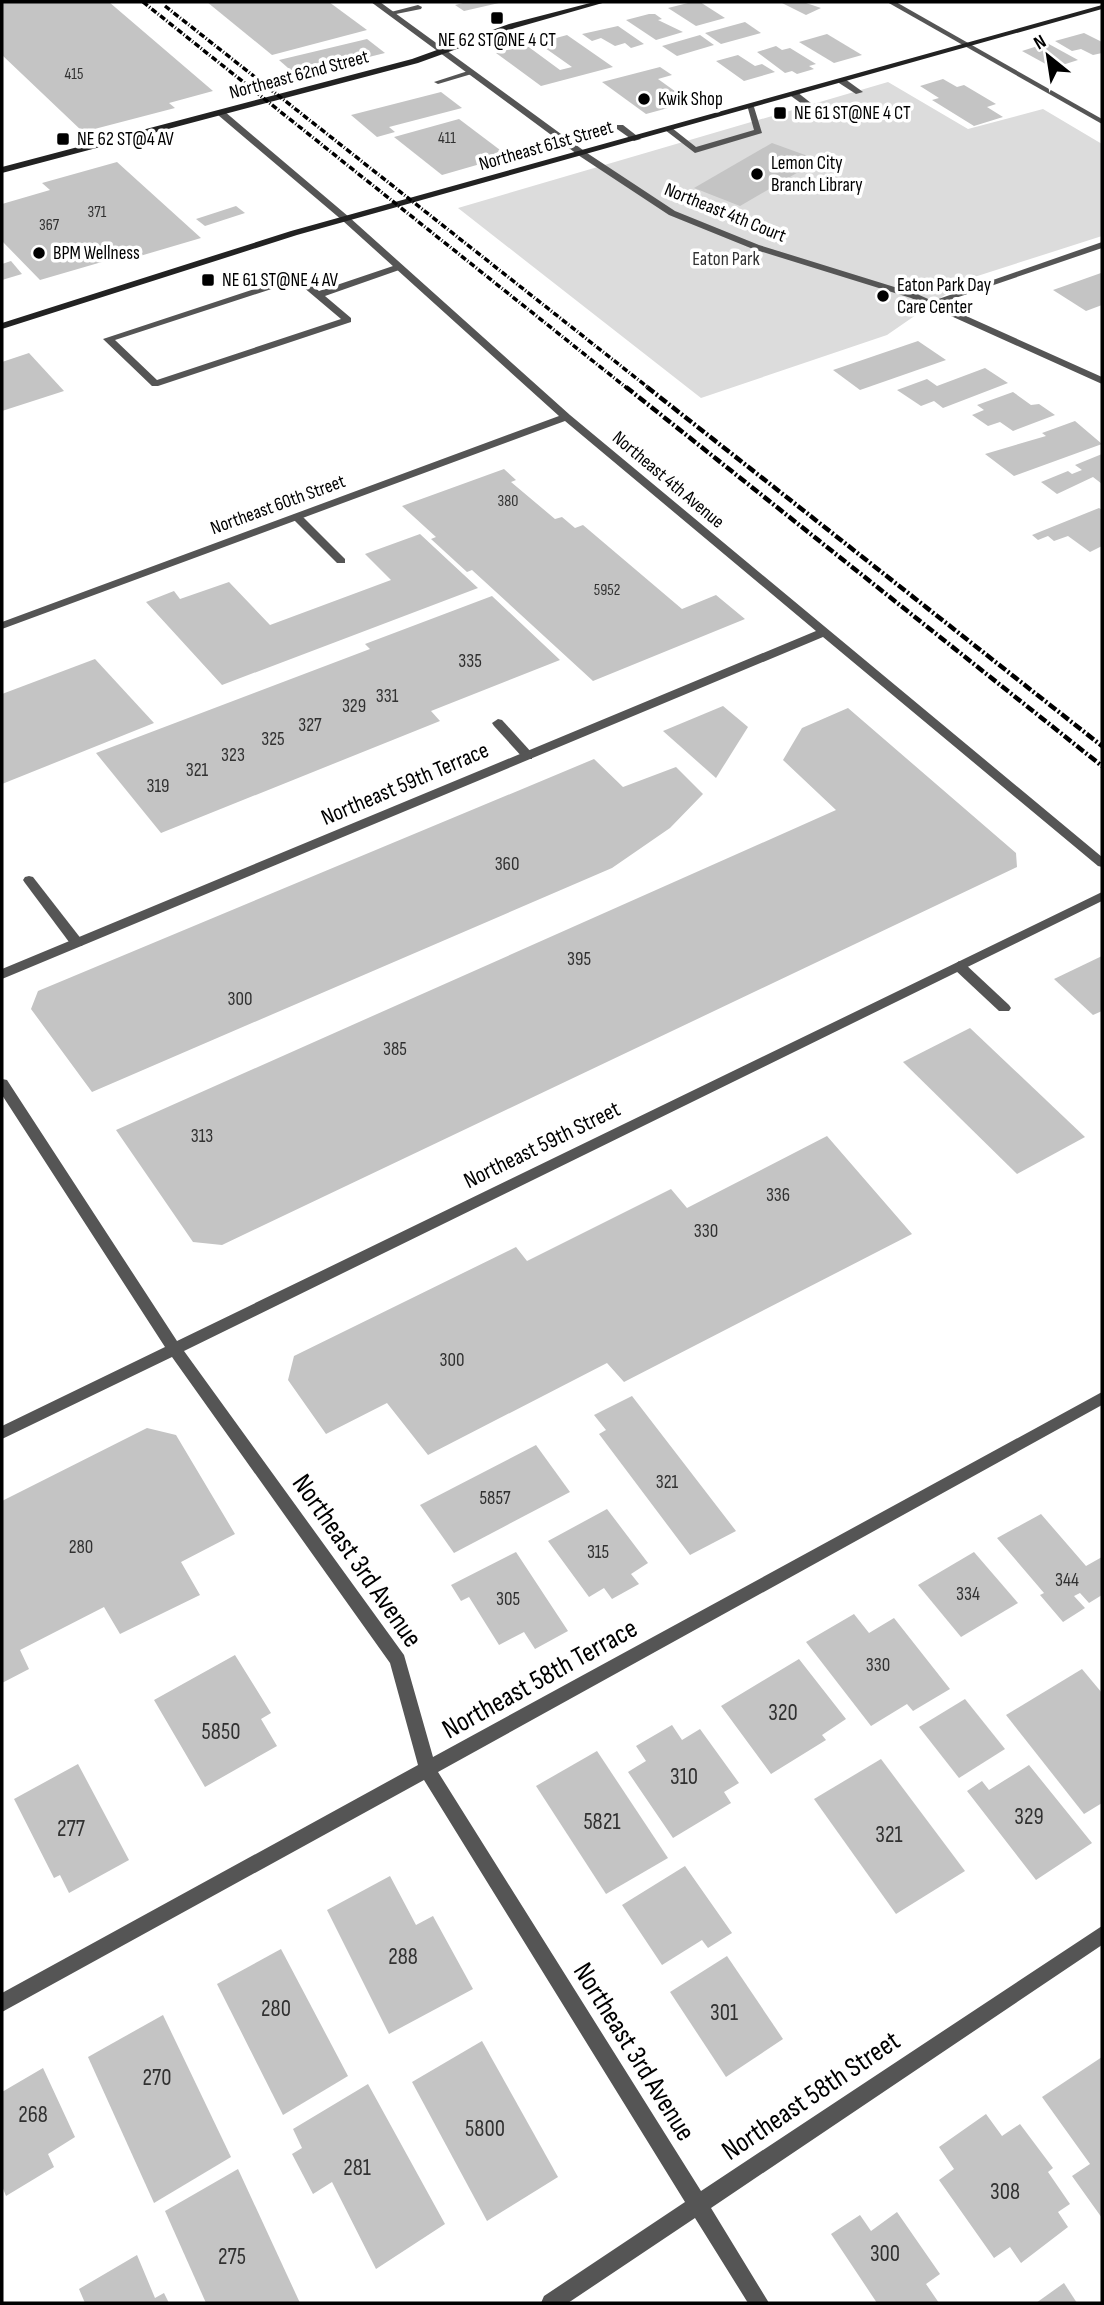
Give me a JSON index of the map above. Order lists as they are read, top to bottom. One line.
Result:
{"streets":{"main road":["Northeast 62nd Street","Northeast 61st Street"],"street":["Northeast 4th Court","Northeast 4th Avenue","Northeast 60th Street","Northeast 59th Terrace","Northeast 59th Street","Northeast 3rd Avenue","Northeast 58th Terrace","Northeast 58th Street"]},"crossings":[["Northeast 62nd Street","Northeast 4th Court"],["Northeast 62nd Street","Northeast 4th Avenue"],["Northeast 61st Street","Northeast 4th Court"],["Northeast 61st Street","Northeast 4th Avenue"],["Northeast 4th Avenue","Northeast 60th Street"],["Northeast 4th Avenue","Northeast 59th Terrace"],["Northeast 59th Street","Northeast 3rd Avenue"],["Northeast 3rd Avenue","Northeast 58th Terrace"],["Northeast 3rd Avenue","Northeast 58th Street"]],"parks":["Eaton Park"],"places":{"transit":["NE 62 ST@NE 4 CT","NE 61 ST@NE 4 CT","NE 62 ST@4 AV","NE 61 ST@NE 4 AV"],"other":["Kwik Shop","Lemon City Branch Library","BPM Wellness","Eaton Park Day Care Center"]},"house_numbers":["415","411","371","367","380","5952","335","331","329","327","325","323","321","319","360","395","300","385","313","336","330","300","321","5857","280","315","344","334","305","330","320","5850","310","329","5821","277","321","288","280","301","270","268","5800","281","308","300","275"],"north":"top left"}
